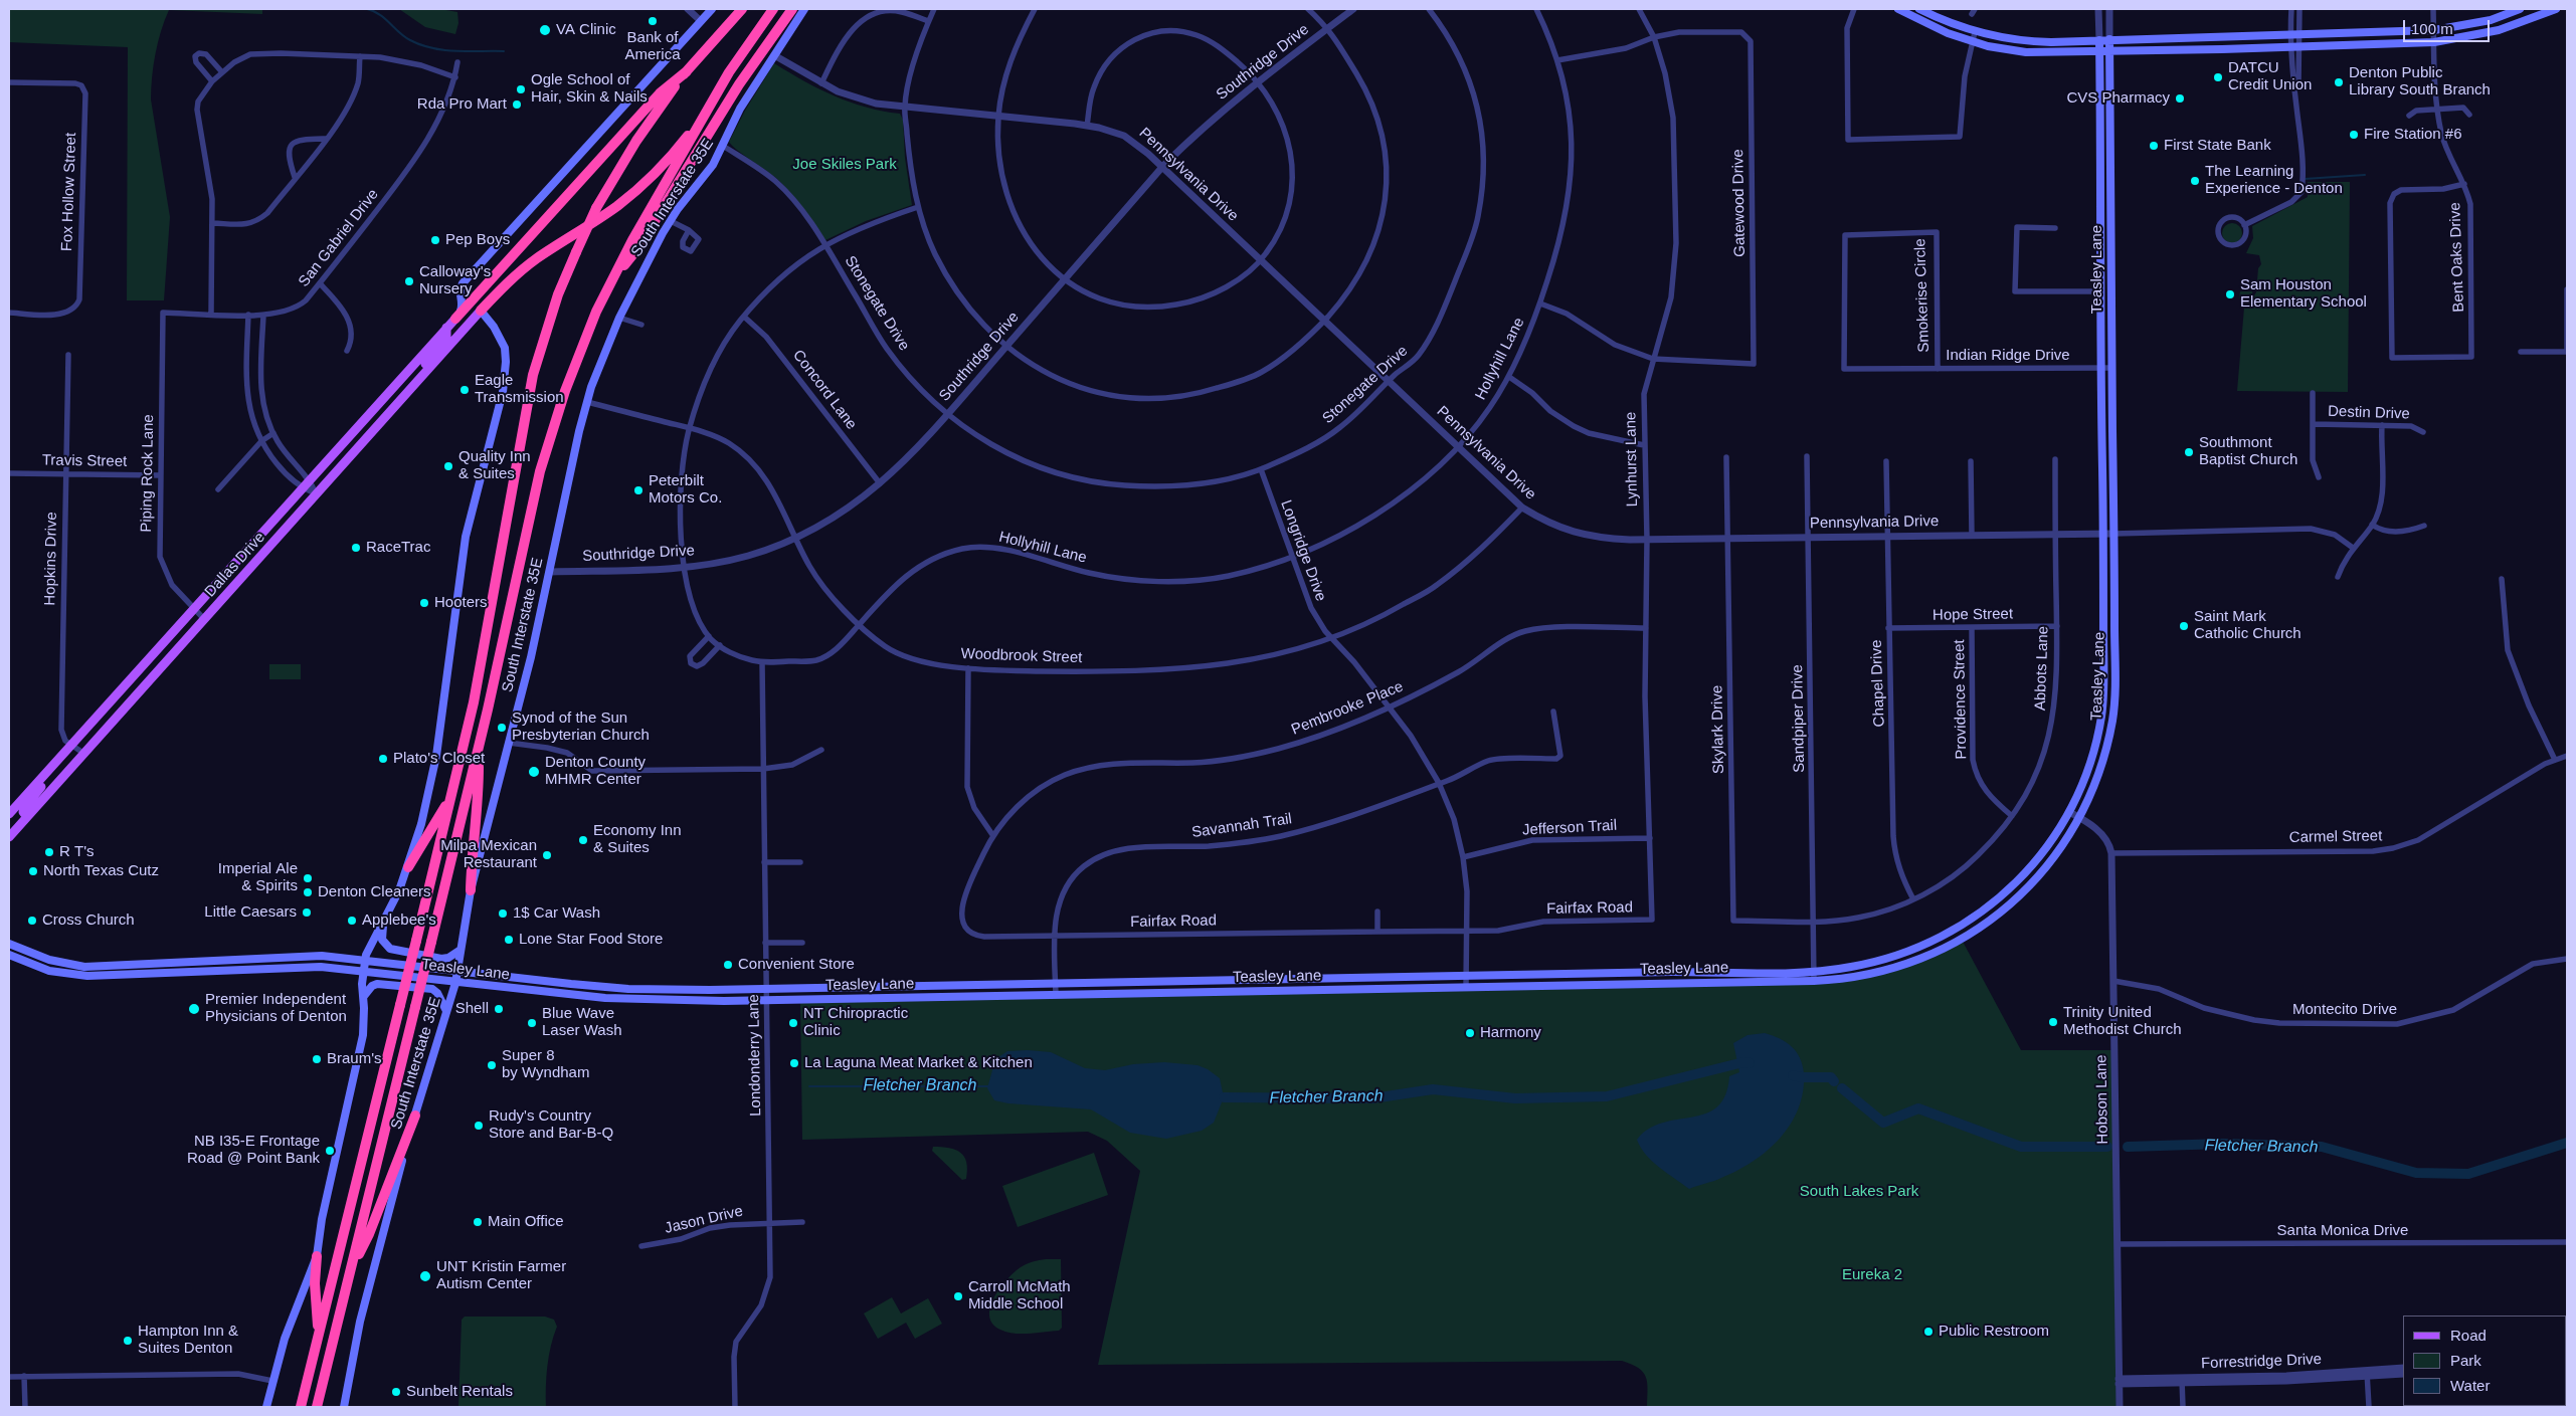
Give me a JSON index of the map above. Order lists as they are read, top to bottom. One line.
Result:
{"streets":{"main road":["South Interstate 35E","Teasley Lane","Dallas Drive"],"street":["Southridge Drive","Pennsylvania Drive","Fox Hollow Street","Gatewood Drive","San Gabriel Drive","Bent Oaks Drive","Smokerise Circle","Stonegate Drive","Indian Ridge Drive","Hollyhill Lane","Concord Lane","Destin Drive","Lynhurst Lane","Travis Street","Piping Rock Lane","Longridge Drive","Hopkins Drive","Hope Street","Woodbrook Street","Abbots Lane","Chapel Drive","Providence Street","Pembrooke Place","Sandpiper Drive","Skylark Drive","Savannah Trail","Jefferson Trail","Carmel Street","Fairfax Road","Montecito Drive","Londonderry Lane","Hobson Lane","Jason Drive","Santa Monica Drive","Forrestridge Drive"]},"crossings":[["Southridge Drive","Pennsylvania Drive"],["Southridge Drive","South Interstate 35E"],["Southridge Drive","Stonegate Drive"],["Southridge Drive","Hollyhill Lane"],["Southridge Drive","Concord Lane"],["Southridge Drive","Woodbrook Street"],["Pennsylvania Drive","South Interstate 35E"],["Pennsylvania Drive","Teasley Lane"],["Pennsylvania Drive","Stonegate Drive"],["Pennsylvania Drive","Hollyhill Lane"],["Pennsylvania Drive","Lynhurst Lane"],["Pennsylvania Drive","Woodbrook Street"],["Pennsylvania Drive","Abbots Lane"],["Pennsylvania Drive","Chapel Drive"],["Pennsylvania Drive","Sandpiper Drive"],["Pennsylvania Drive","Skylark Drive"],["South Interstate 35E","Teasley Lane"],["South Interstate 35E","Stonegate Drive"],["South Interstate 35E","Woodbrook Street"],["Gatewood Drive","Lynhurst Lane"],["San Gabriel Drive","Piping Rock Lane"],["Teasley Lane","Indian Ridge Drive"],["Teasley Lane","Longridge Drive"],["Teasley Lane","Sandpiper Drive"],["Teasley Lane","Savannah Trail"],["Teasley Lane","Londonderry Lane"],["Smokerise Circle","Indian Ridge Drive"],["Stonegate Drive","Hollyhill Lane"],["Stonegate Drive","Longridge Drive"],["Hollyhill Lane","Concord Lane"],["Hollyhill Lane","Longridge Drive"],["Hollyhill Lane","Woodbrook Street"],["Hollyhill Lane","Londonderry Lane"],["Lynhurst Lane","Pembrooke Place"],["Lynhurst Lane","Jefferson Trail"],["Lynhurst Lane","Fairfax Road"],["Travis Street","Piping Rock Lane"],["Travis Street","Hopkins Drive"],["Piping Rock Lane","Dallas Drive"],["Longridge Drive","Woodbrook Street"],["Longridge Drive","Pembrooke Place"],["Longridge Drive","Savannah Trail"],["Longridge Drive","Jefferson Trail"],["Longridge Drive","Fairfax Road"],["Hopkins Drive","Dallas Drive"],["Hope Street","Abbots Lane"],["Hope Street","Chapel Drive"],["Hope Street","Providence Street"],["Abbots Lane","Chapel Drive"],["Abbots Lane","Providence Street"],["Abbots Lane","Sandpiper Drive"],["Abbots Lane","Skylark Drive"],["Pembrooke Place","Fairfax Road"],["Sandpiper Drive","Skylark Drive"],["Savannah Trail","Fairfax Road"],["Carmel Street","Hobson Lane"],["Montecito Drive","Hobson Lane"],["Londonderry Lane","Jason Drive"],["Hobson Lane","Santa Monica Drive"],["Hobson Lane","Forrestridge Drive"]],"water":["Fletcher Branch"],"parks":["Joe Skiles Park","South Lakes Park","Eureka 2"],"places":["Bank of America","VA Clinic","DATCU Credit Union","Denton Public Library South Branch","Ogle School of Hair, Skin & Nails","CVS Pharmacy","Rda Pro Mart","Fire Station #6","First State Bank","The Learning Experience - Denton","Pep Boys","Calloway's Nursery","Sam Houston Elementary School","Eagle Transmission","Southmont Baptist Church","Quality Inn & Suites","Peterbilt Motors Co.","RaceTrac","Hooters","Saint Mark Catholic Church","Synod of the Sun Presbyterian Church","Plato's Closet","Denton County MHMR Center","Economy Inn & Suites","R T's","Milpa Mexican Restaurant","North Texas Cutz","Imperial Ale & Spirits","Denton Cleaners","Little Caesars","1$ Car Wash","Cross Church","Applebee's","Lone Star Food Store","Convenient Store","Premier Independent Physicians of Denton","Shell","Trinity United Methodist Church","Blue Wave Laser Wash","NT Chiropractic Clinic","Harmony","Braum's","La Laguna Meat Market & Kitchen","Super 8 by Wyndham","Rudy's Country Store and Bar-B-Q","NB I35-E Frontage Road @ Point Bank","Main Office","UNT Kristin Farmer Autism Center","Carroll McMath Middle School","Public Restroom","Hampton Inn & Suites Denton","Sunbelt Rentals"],"legend":["Road","Park","Water"],"scale_bar":"100 m"}
